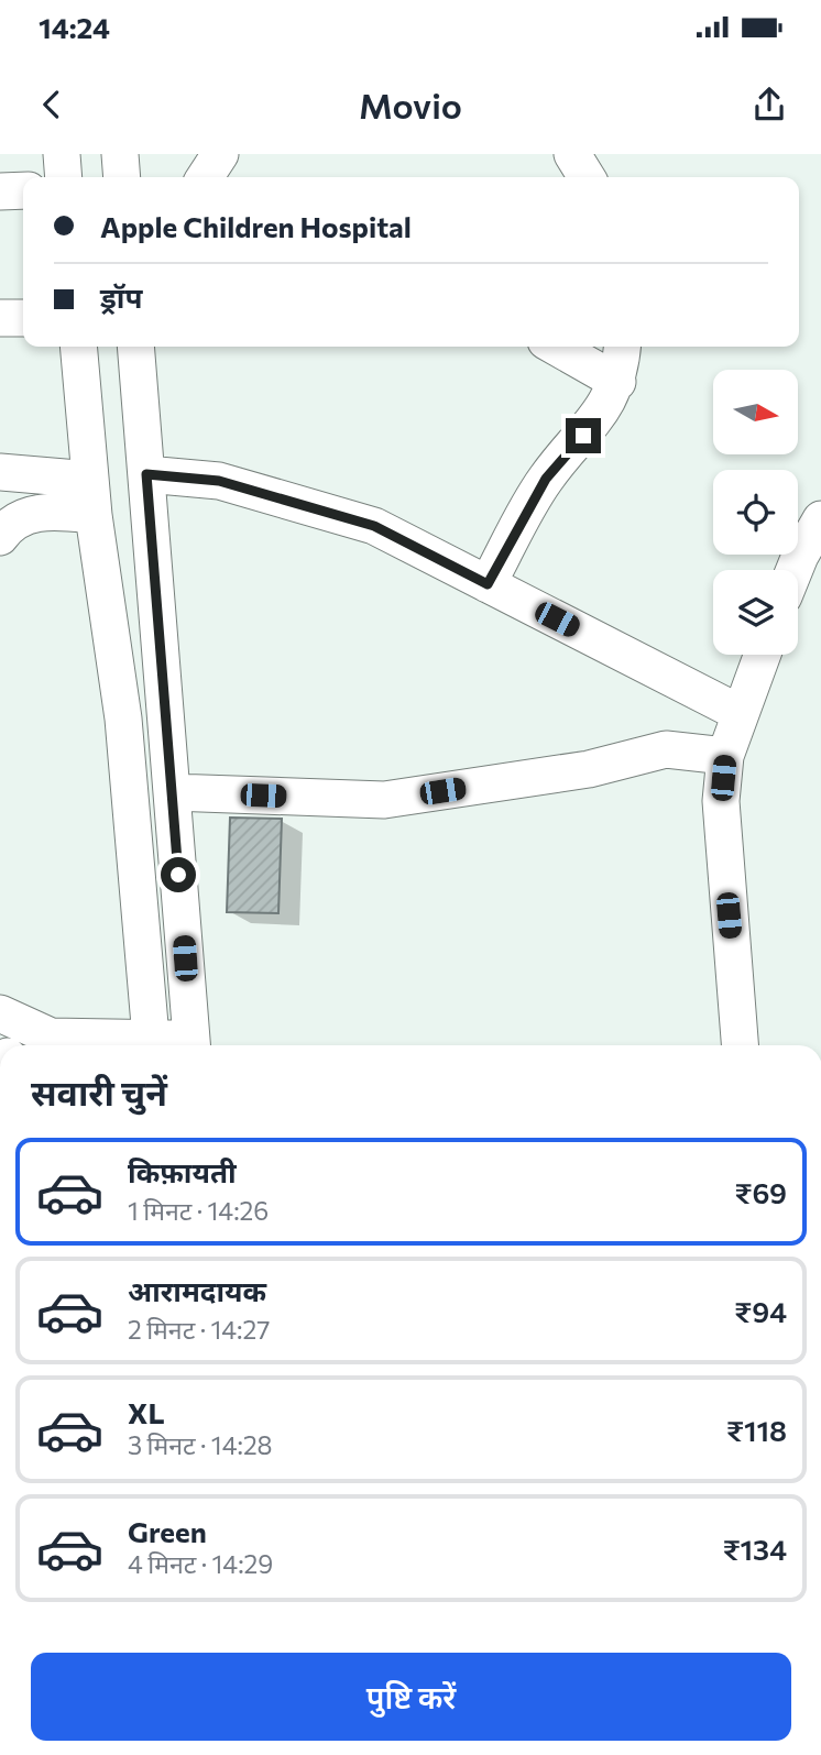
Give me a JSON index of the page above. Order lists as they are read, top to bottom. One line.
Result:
{"north":"right","page":{"status":"14:24","header":"Movio","banner":["Apple Children Hospital","ड्रॉप"],"heading":"सवारी चुनें","list":[{"name":"किफ़ायती","note":"1 मिनट · 14:26","value":"₹69"},{"name":"आरामदायक","note":"2 मिनट · 14:27","value":"₹94"},{"name":"XL","note":"3 मिनट · 14:28","value":"₹118"},{"name":"Green","note":"4 मिनट · 14:29","value":"₹134"}],"buttons":"पुष्टि करें"}}
